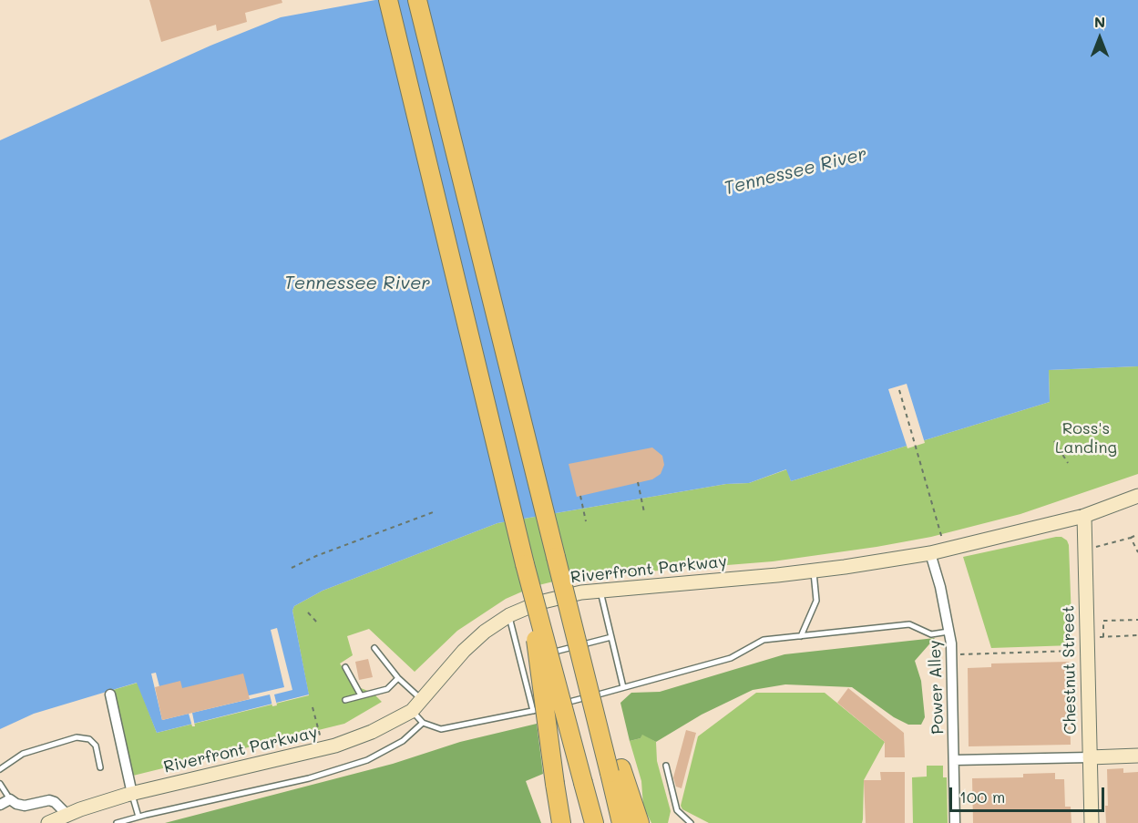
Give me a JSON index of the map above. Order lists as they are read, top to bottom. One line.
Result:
{"streets":{"main road":["Riverfront Parkway","Chestnut Street"],"street":["Power Alley"]},"crossings":[["Riverfront Parkway","Chestnut Street"],["Riverfront Parkway","Power Alley"]],"water":["Tennessee River"],"parks":["Ross's Landing"],"scale_bar":"100 m","north":"top"}
